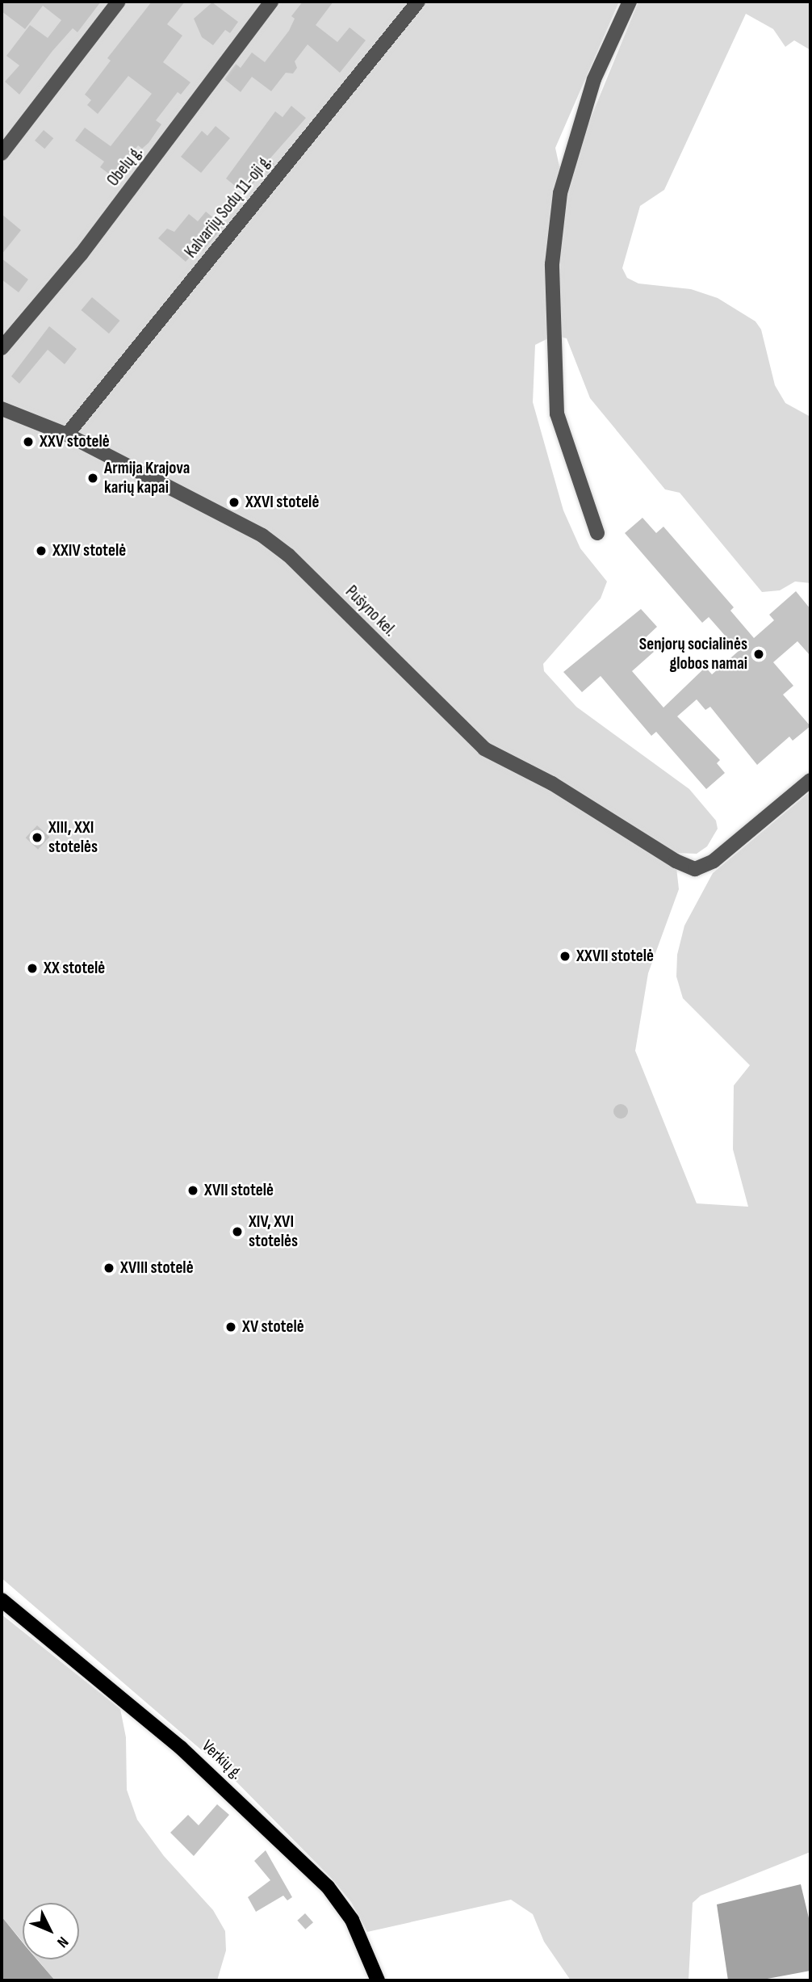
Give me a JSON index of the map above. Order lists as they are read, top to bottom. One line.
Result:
{"streets":{"main road":["Verkių g."],"street":["Obelų g.","Kalvarijų Sodų 11-oji g.","Pušyno kel."]},"crossings":[["Kalvarijų Sodų 11-oji g.","Pušyno kel."]],"places":["XXV stotelė","Armija Krajova karių kapai","XXVI stotelė","XXIV stotelė","Senjorų socialinės globos namai","XIII, XXI stotelės","XXVII stotelė","XX stotelė","XVII stotelė","XIV, XVI stotelės","XVIII stotelė","XV stotelė"],"north":"bottom right"}
